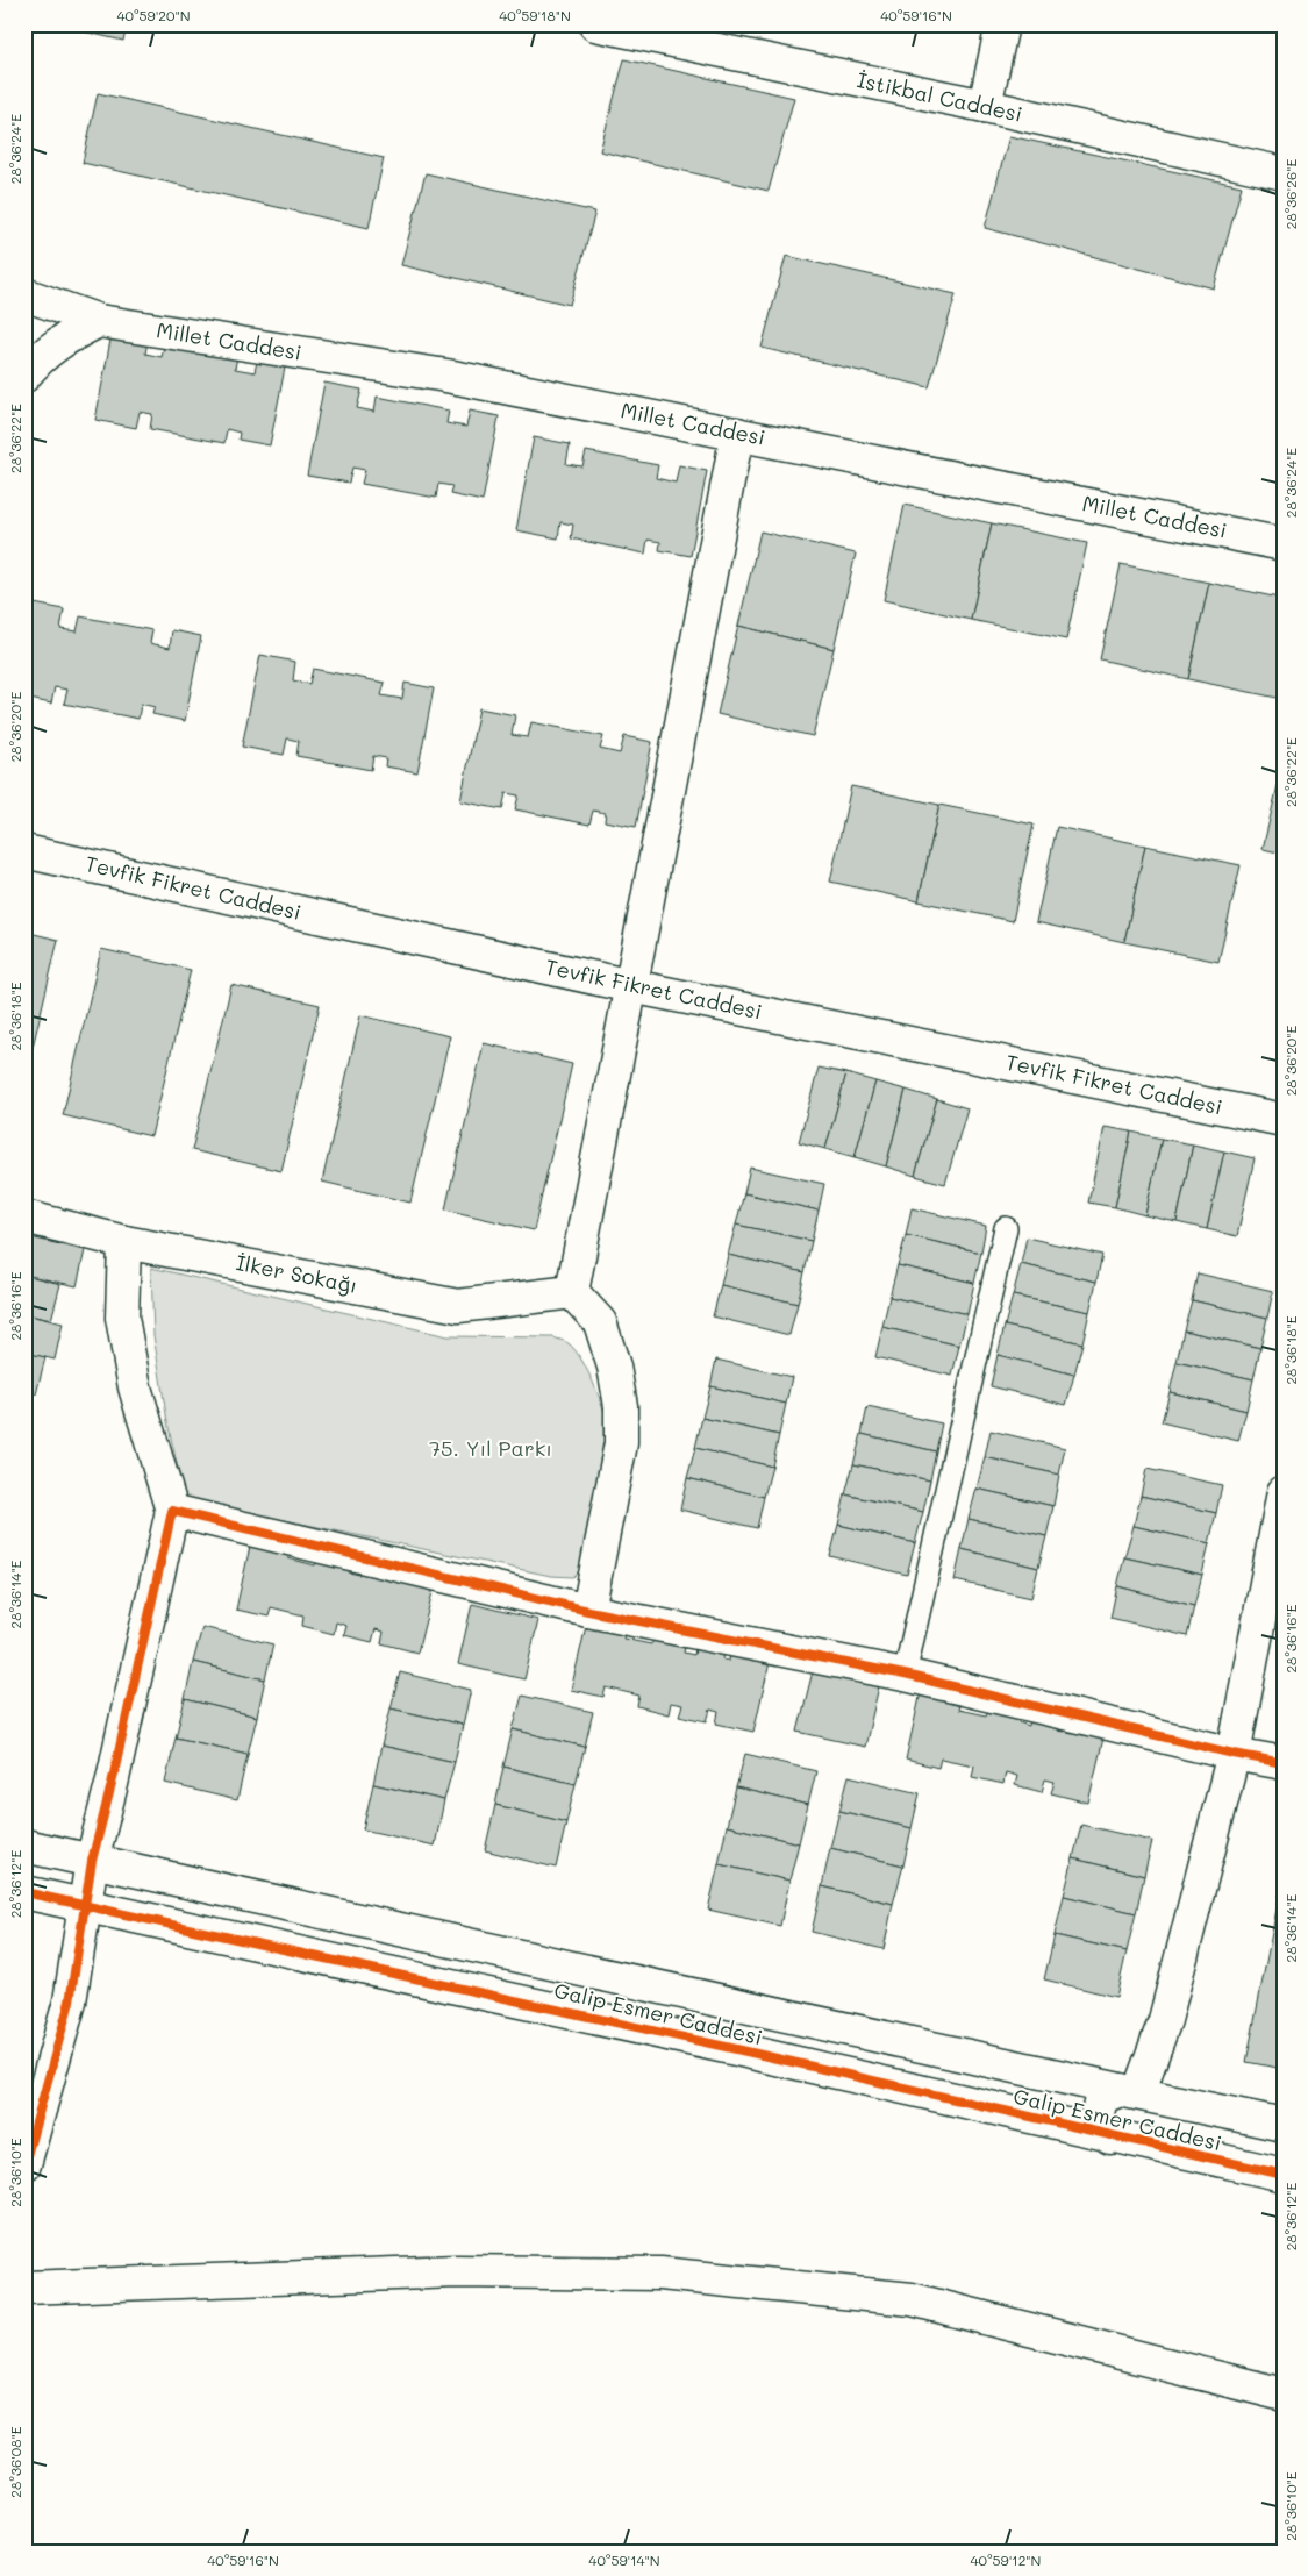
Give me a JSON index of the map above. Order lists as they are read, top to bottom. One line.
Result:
{"streets":{"street":["İstikbal Caddesi","Millet Caddesi","Tevfik Fikret Caddesi","İlker Sokağı","Galip Esmer Caddesi"]},"parks":["75. Yıl Parkı"],"coordinates":["40°59'20\"N","40°59'18\"N","40°59'16\"N","28°36'24\"E","28°36'26\"E","28°36'22\"E","28°36'20\"E","28°36'18\"E","28°36'16\"E","28°36'14\"E","28°36'12\"E","28°36'10\"E","28°36'08\"E","40°59'14\"N","40°59'12\"N"]}
